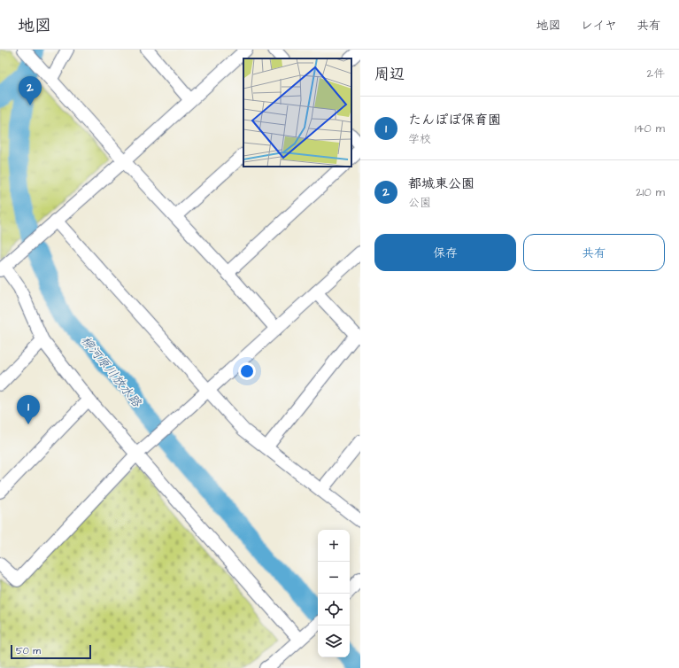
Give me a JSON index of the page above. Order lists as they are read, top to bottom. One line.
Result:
{"water":["柳河原川放水路"],"scale_bar":"50 m","page":{"header":"地図","nav":["地図","レイヤ","共有"],"heading":["周辺","2件"],"pins":["2","1"],"list":[{"mark":"1","name":"たんぽぽ保育園","note":"学校","value":"140 m"},{"mark":"2","name":"都城東公園","note":"公園","value":"210 m"}],"buttons":["保存","共有"],"map_buttons":["+","−"],"scale":"50 m"}}
